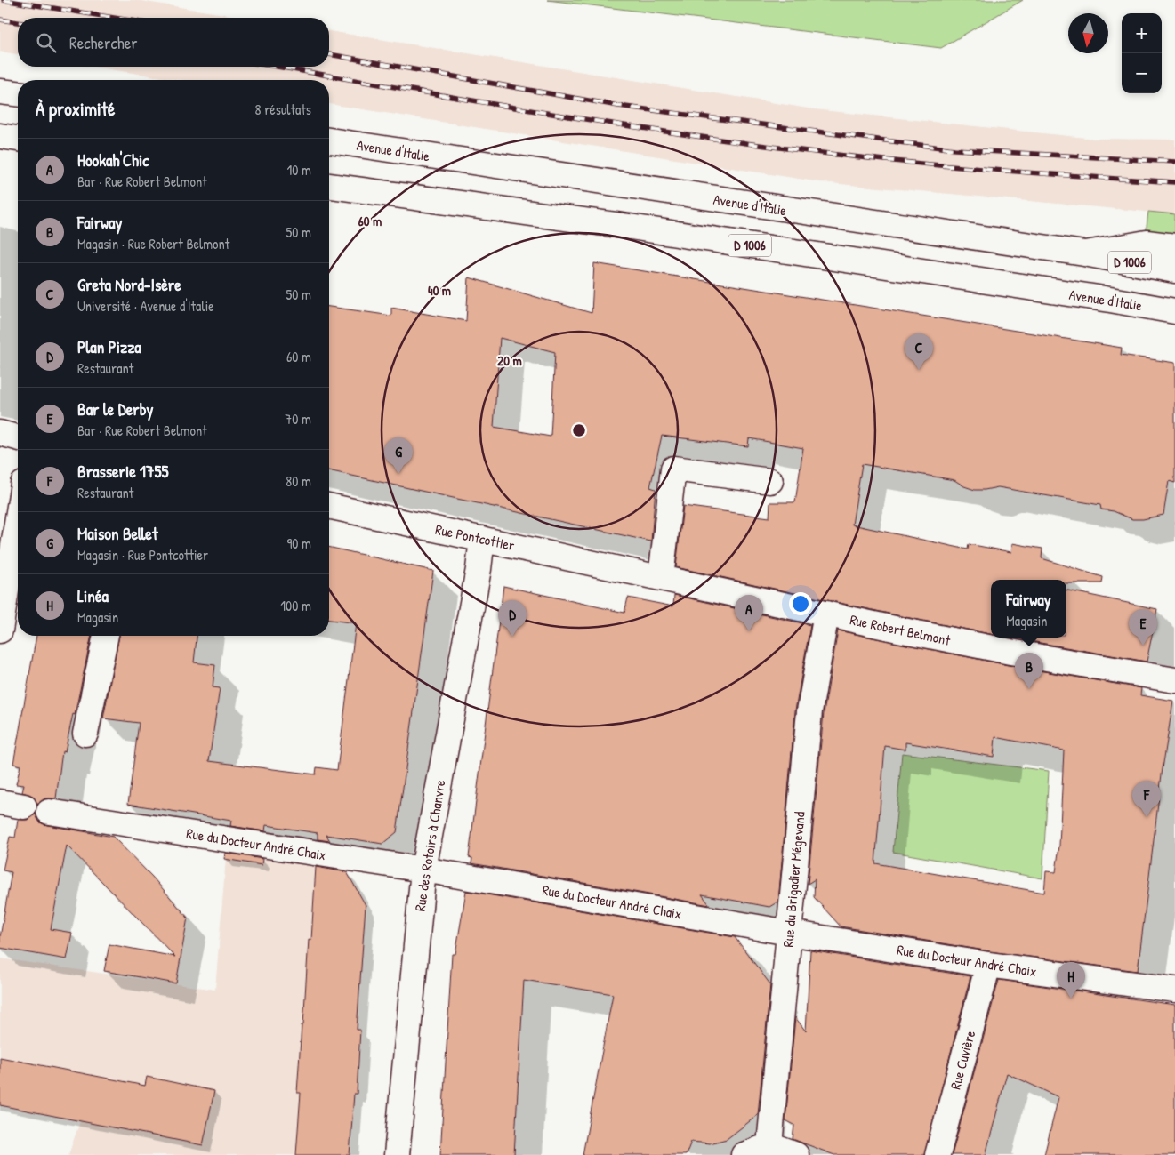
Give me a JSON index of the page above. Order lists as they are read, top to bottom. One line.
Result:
{"streets":{"street":["Avenue d'Italie","D 1006","Rue Pontcottier","Rue Robert Belmont","Rue du Docteur André Chaix","Rue des Rotoirs à Chanvre","Rue du Brigadier Mégevand","Rue Cuvière"]},"crossings":[["Rue Pontcottier","Rue Robert Belmont"],["Rue Pontcottier","Rue des Rotoirs à Chanvre"],["Rue Robert Belmont","Rue du Brigadier Mégevand"],["Rue du Docteur André Chaix","Rue des Rotoirs à Chanvre"],["Rue du Docteur André Chaix","Rue du Brigadier Mégevand"],["Rue du Docteur André Chaix","Rue Cuvière"]],"north":"bottom","page":{"map_buttons":["+","−"],"search":"Rechercher","heading":["À proximité","8 résultats"],"list":[{"mark":"A","name":"Hookah'Chic","note":"Bar · Rue Robert Belmont","value":"10 m"},{"mark":"B","name":"Fairway","note":"Magasin · Rue Robert Belmont","value":"50 m"},{"mark":"C","name":"Greta Nord-Isère","note":"Université · Avenue d'Italie","value":"50 m"},{"mark":"D","name":"Plan Pizza","note":"Restaurant","value":"60 m"},{"mark":"E","name":"Bar le Derby","note":"Bar · Rue Robert Belmont","value":"70 m"},{"mark":"F","name":"Brasserie 1755","note":"Restaurant","value":"80 m"},{"mark":"G","name":"Maison Bellet","note":"Magasin · Rue Pontcottier","value":"90 m"},{"mark":"H","name":"Linéa","note":"Magasin","value":"100 m"}],"pins":["C","G","A","D","E","B","F","H"],"popup":["Fairway","Magasin"]},"rings":["60 m","40 m","20 m"]}
